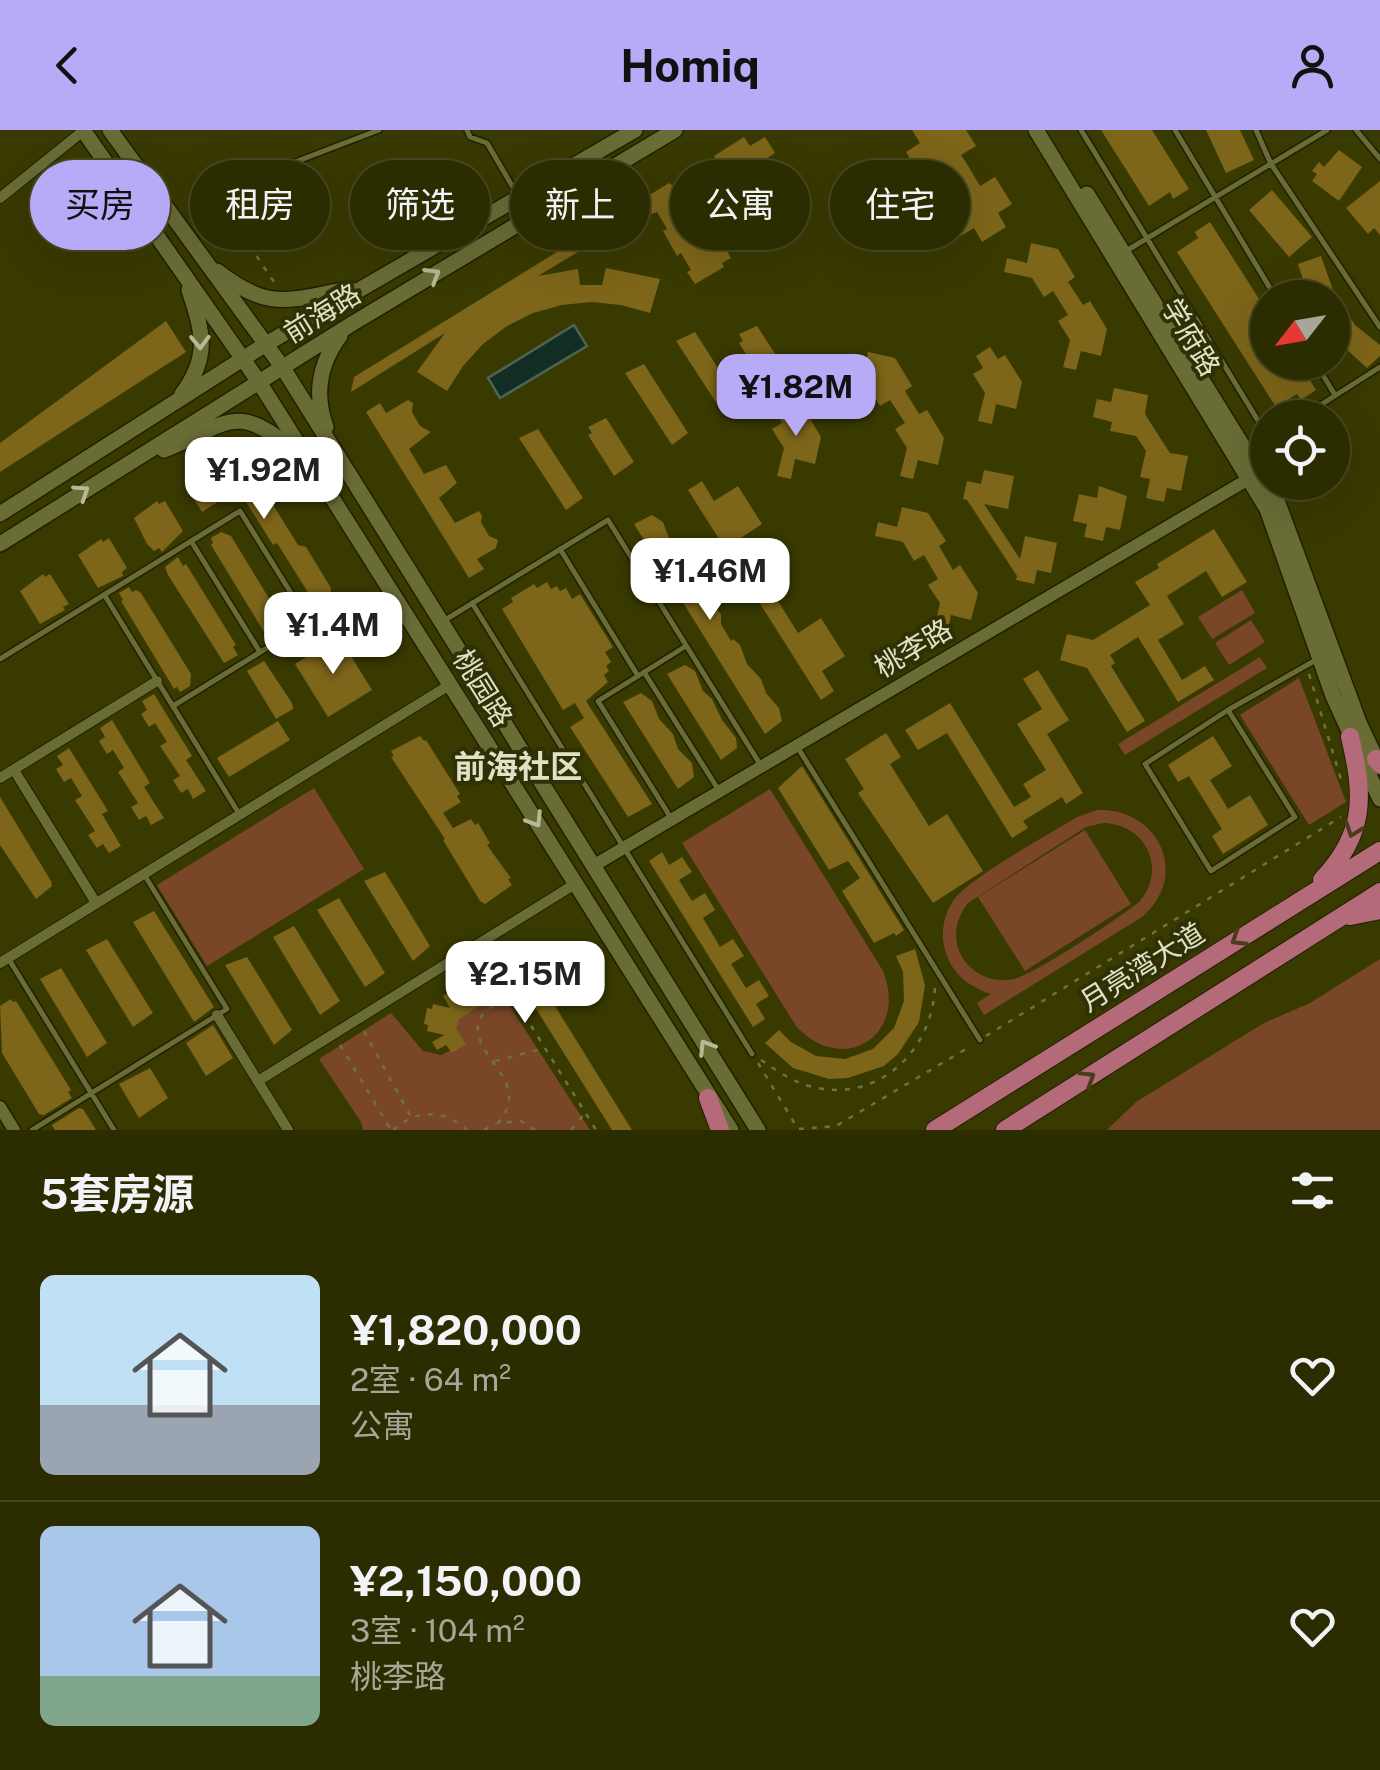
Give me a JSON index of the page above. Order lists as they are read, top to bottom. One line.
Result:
{"streets":{"main road":["前海路","学府路","桃园路","月亮湾大道"],"street":["桃李路"]},"crossings":[["前海路","桃园路"],["桃李路","桃园路"]],"districts":["前海社区"],"north":"bottom left","page":{"header":"Homiq","chip":["买房","租房","筛选","新上","公寓","住宅"],"price":["¥1.82M","¥1.92M","¥1.46M","¥1.4M","¥2.15M"],"heading":"5套房源","list":[{"name":"¥1,820,000","note":"2室 · 64 m² · 公寓"},{"name":"¥2,150,000","note":"3室 · 104 m² · 桃李路"}]}}
